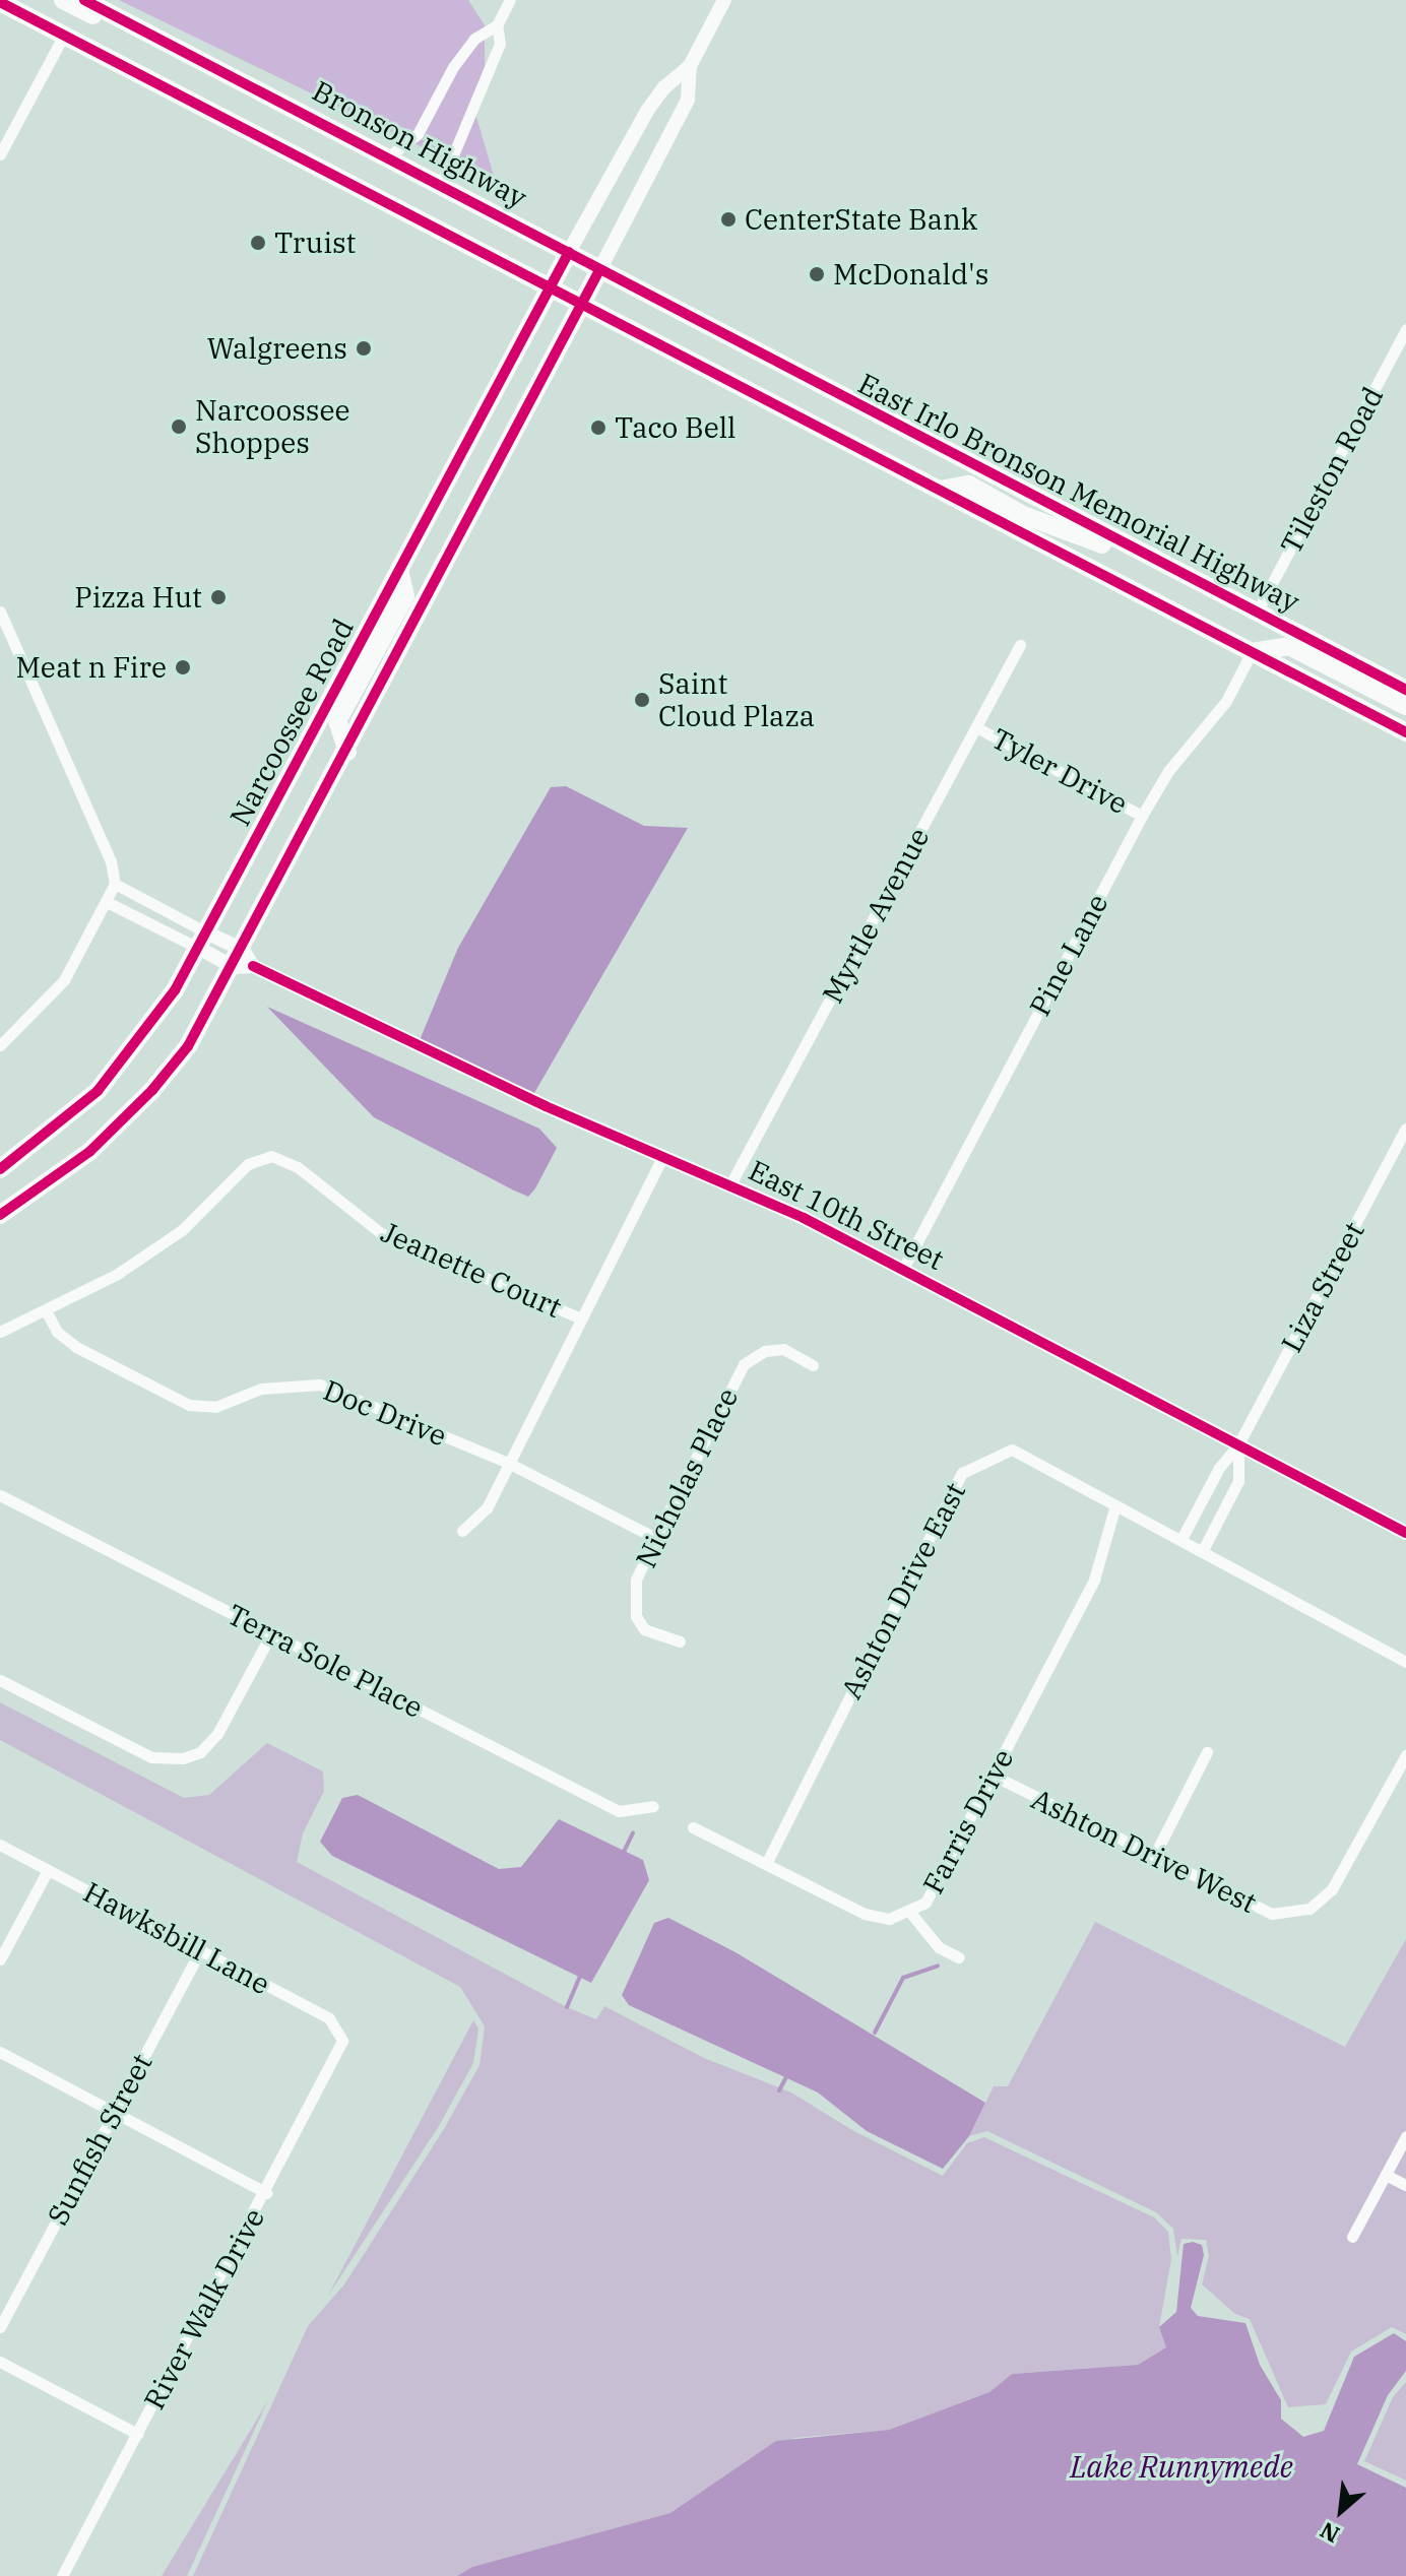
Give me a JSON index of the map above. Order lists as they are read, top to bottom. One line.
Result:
{"streets":{"main road":["Bronson Highway","East Irlo Bronson Memorial Highway","Narcoossee Road"],"street":["Tileston Road","Tyler Drive","Myrtle Avenue","Pine Lane","East 10th Street","Jeanette Court","Liza Street","Doc Drive","Nicholas Place","Ashton Drive East","Terra Sole Place","Farris Drive","Ashton Drive West","Hawksbill Lane","Sunfish Street","River Walk Drive"]},"crossings":[["Bronson Highway","East Irlo Bronson Memorial Highway"],["Bronson Highway","Narcoossee Road"],["Tileston Road","East Irlo Bronson Memorial Highway"],["Narcoossee Road","East 10th Street"],["Tyler Drive","Myrtle Avenue"],["Tyler Drive","Pine Lane"],["Myrtle Avenue","East 10th Street"],["Pine Lane","East 10th Street"],["East 10th Street","Liza Street"],["Jeanette Court","Doc Drive"],["Liza Street","Ashton Drive East"],["Doc Drive","Nicholas Place"],["Ashton Drive East","Farris Drive"],["Farris Drive","Ashton Drive West"],["Hawksbill Lane","Sunfish Street"],["Hawksbill Lane","River Walk Drive"]],"water":["Lake Runnymede"],"places":["CenterState Bank","Truist","McDonald's","Walgreens","Narcoossee Shoppes","Taco Bell","Pizza Hut","Meat n Fire","Saint Cloud Plaza"],"north":"bottom left"}
